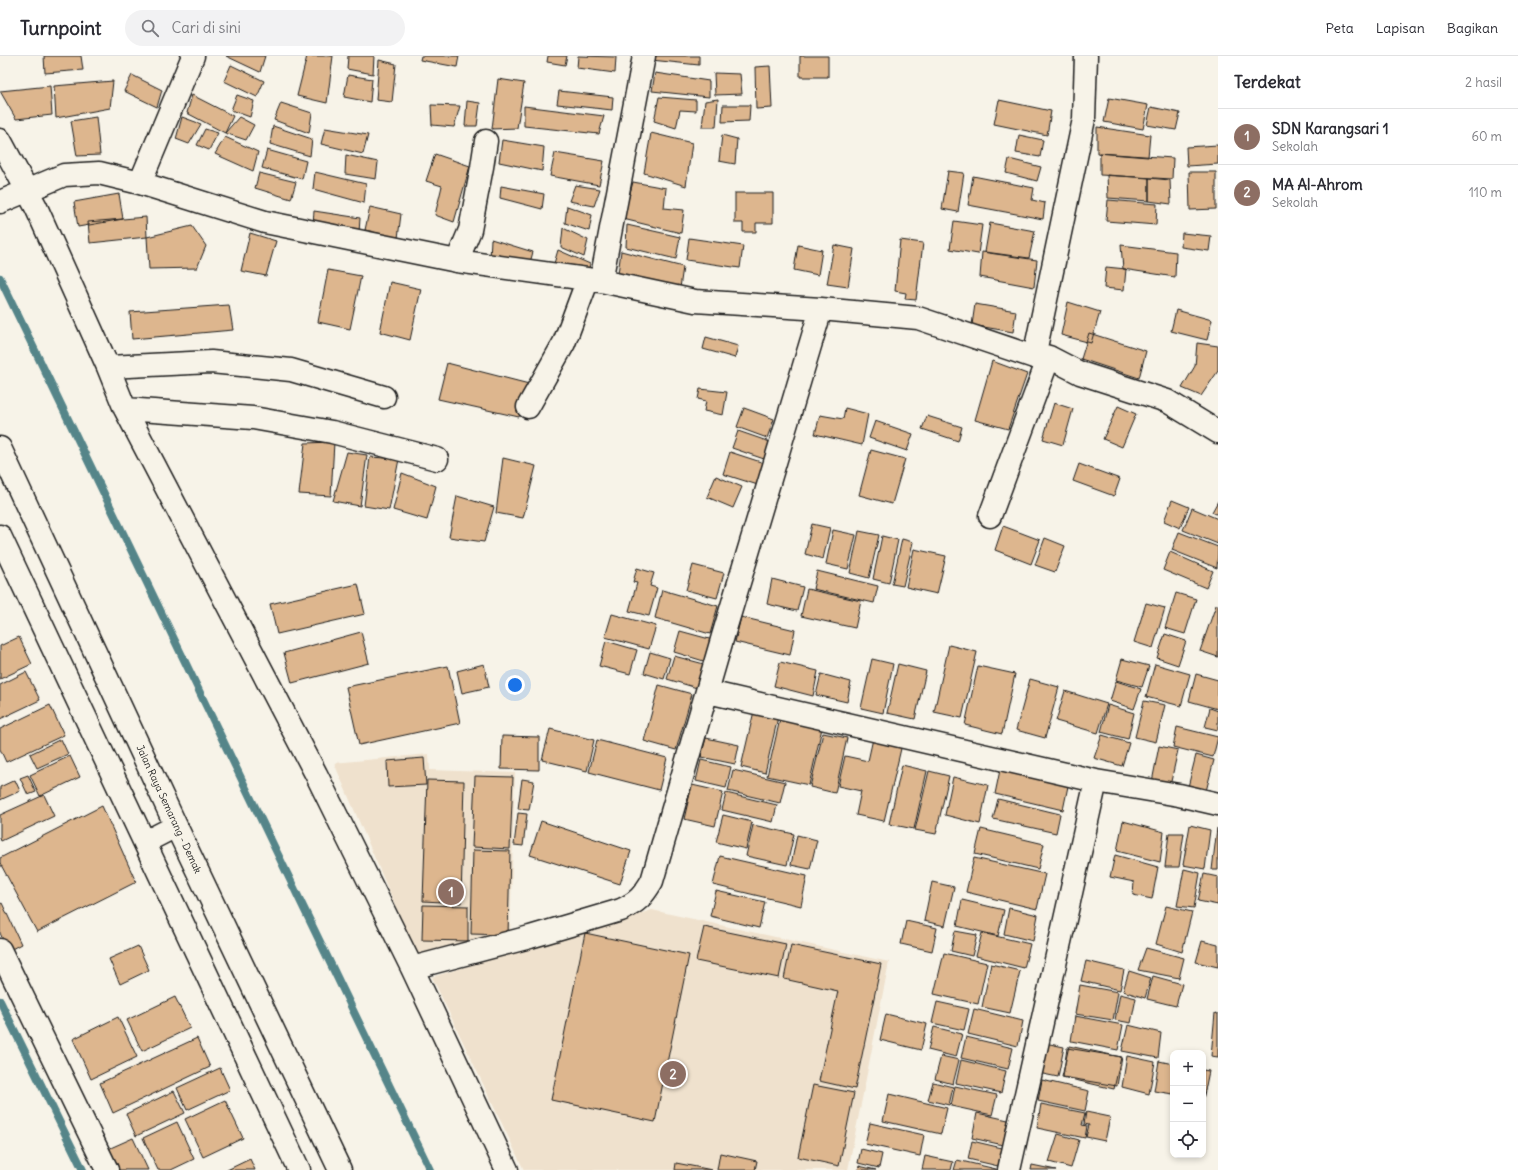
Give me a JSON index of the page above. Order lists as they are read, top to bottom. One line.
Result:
{"streets":{"main road":["Jalan Raya Semarang - Demak"]},"page":{"header":"Turnpoint","search":"Cari di sini","nav":["Peta","Lapisan","Bagikan"],"heading":["Terdekat","2 hasil"],"list":[{"mark":"1","name":"SDN Karangsari 1","note":"Sekolah","value":"60 m"},{"mark":"2","name":"MA Al-Ahrom","note":"Sekolah","value":"110 m"}],"pins":["1","2"],"map_buttons":["+","−"]}}
